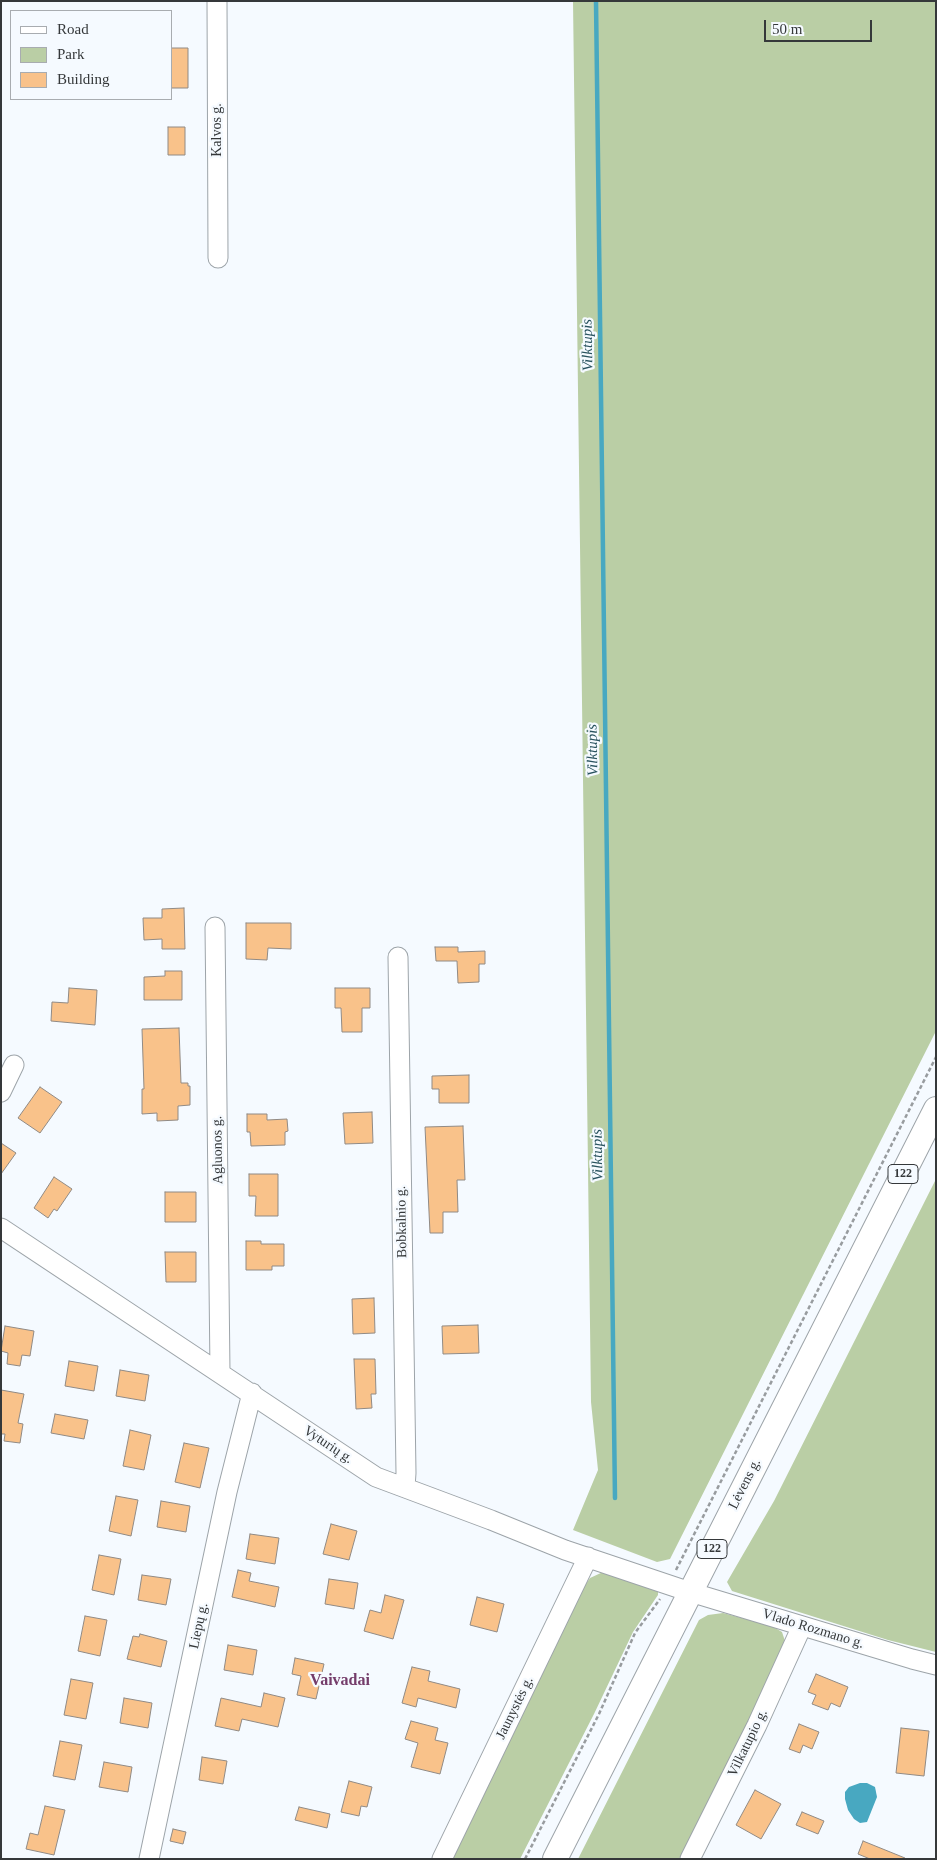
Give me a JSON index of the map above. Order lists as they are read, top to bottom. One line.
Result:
{"streets":{"main road":["122","Lėvens g."],"street":["Kalvos g.","Agluonos g.","Bobkalnio g.","Vyturių g.","Liepų g.","Vlado Rozmano g.","Jaunystės g.","Vilkatupio g."]},"crossings":[["Agluonos g.","Vyturių g."],["Bobkalnio g.","Vyturių g."],["Vyturių g.","Lėvens g."],["Vyturių g.","Liepų g."],["Vyturių g.","Vlado Rozmano g."],["Vyturių g.","Jaunystės g."],["Lėvens g.","Vlado Rozmano g."],["Vlado Rozmano g.","Vilkatupio g."]],"districts":["Vaivadai"],"water":["Vilktupis"],"legend":["Road","Park","Building"],"scale_bar":"50 m"}
